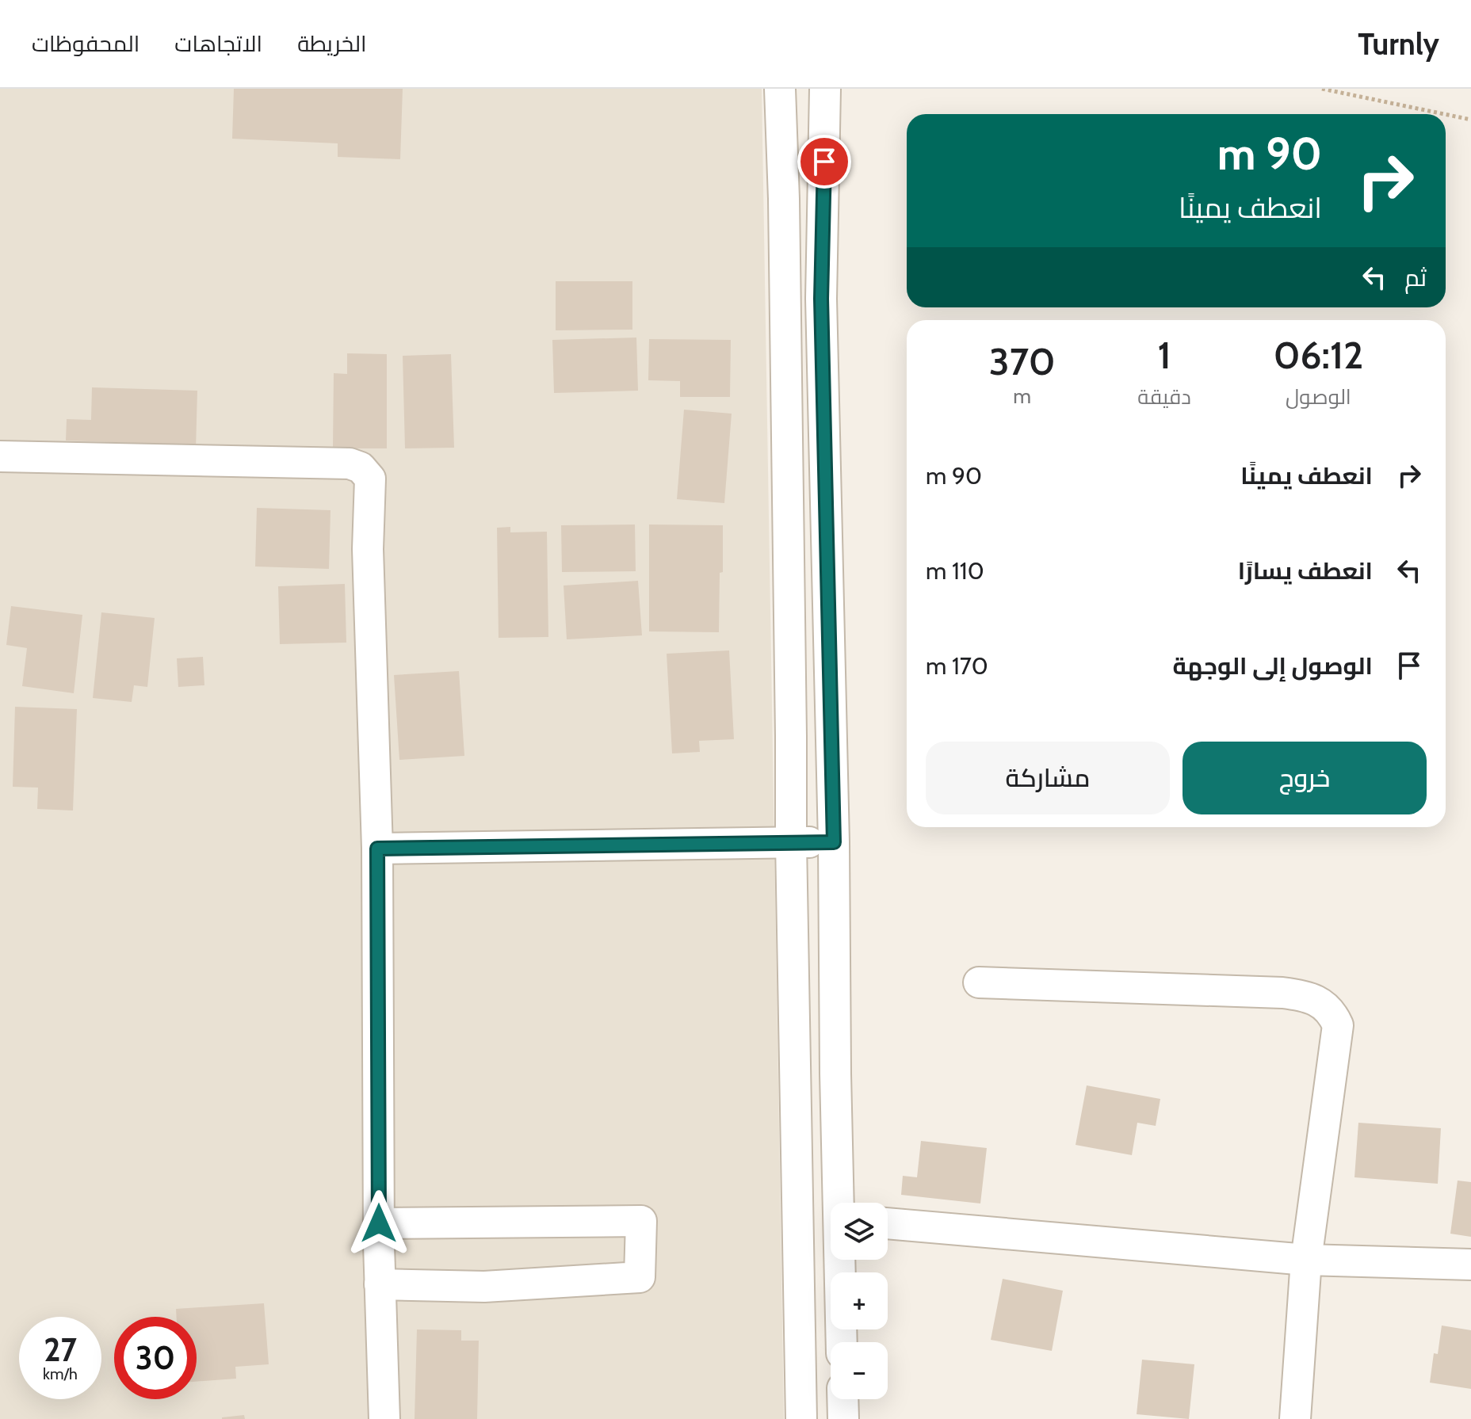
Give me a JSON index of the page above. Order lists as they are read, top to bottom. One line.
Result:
{"page":{"header":"Turnly","nav":["الخريطة","الاتجاهات","المحفوظات"],"turn":["90 m","انعطف يمينًا"],"then":"ثم","eta":["06:12","الوصول","1","دقيقة","370","m"],"list":[{"name":"انعطف يمينًا","value":"90 m"},{"name":"انعطف يسارًا","value":"110 m"},{"name":"الوصول إلى الوجهة","value":"170 m"}],"buttons":["خروج","مشاركة"],"map_buttons":["+","−"],"speed":"27 km/h","limit":"30"}}
